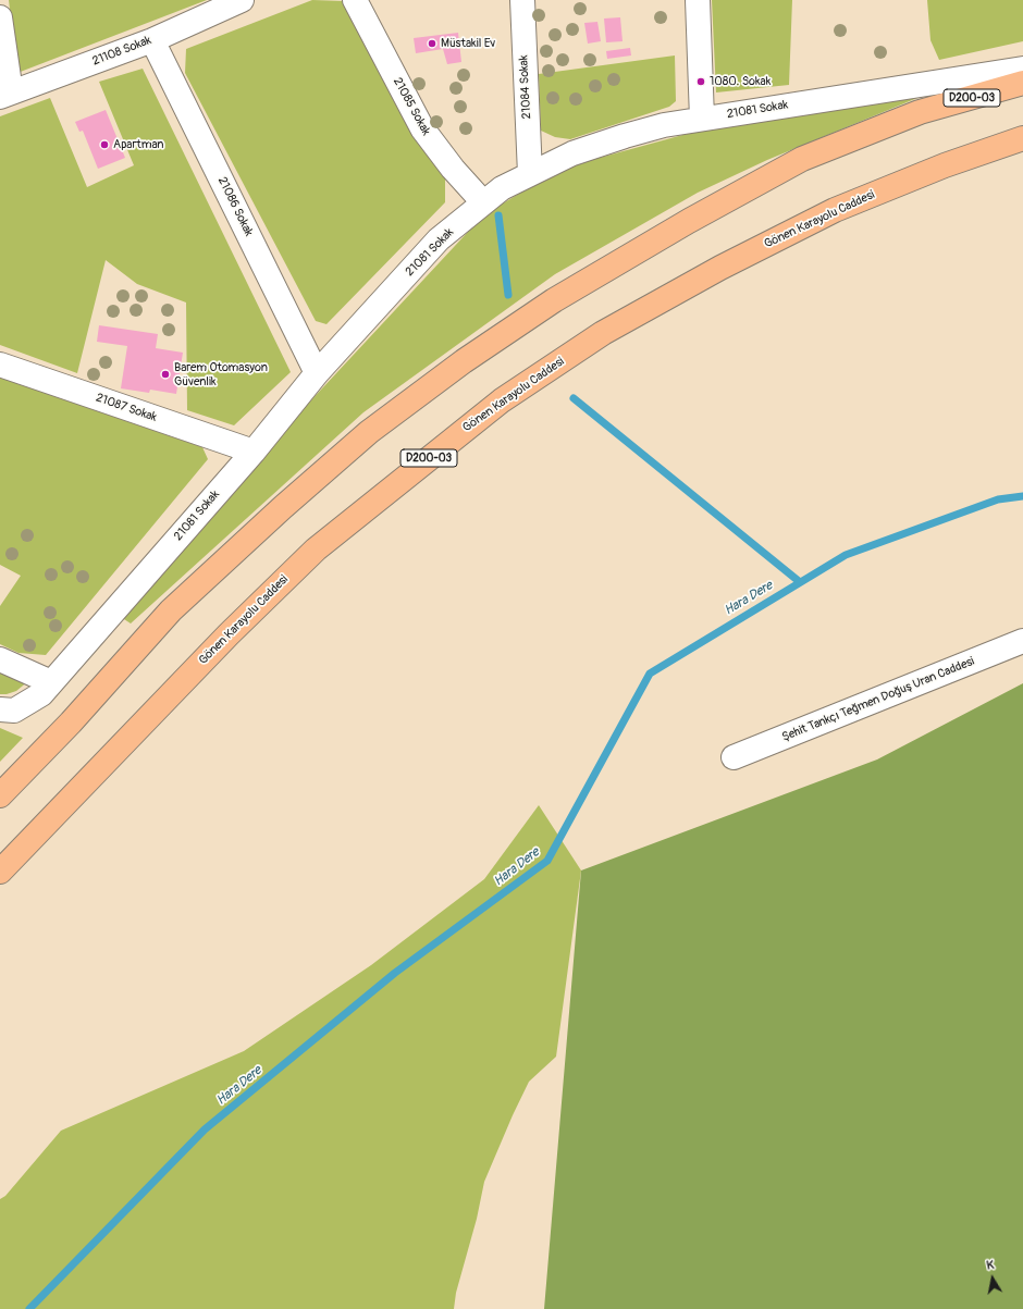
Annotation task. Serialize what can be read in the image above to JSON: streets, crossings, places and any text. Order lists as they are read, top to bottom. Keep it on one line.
{"streets":{"highway":["D200-03","Gönen Karayolu Caddesi"],"street":["21108 Sokak","21084 Sokak","21085 Sokak","21081 Sokak","21086 Sokak","21087 Sokak","Şehit Tankçı Teğmen Doğuş Uran Caddesi"]},"crossings":[["21108 Sokak","21086 Sokak"],["21084 Sokak","21081 Sokak"],["21085 Sokak","21081 Sokak"],["21081 Sokak","21086 Sokak"],["21081 Sokak","21087 Sokak"]],"water":["Hara Dere"],"places":["Müstakil Ev","1080. Sokak","Apartman","Barem Otomasyon Güvenlik"],"north":"top"}
